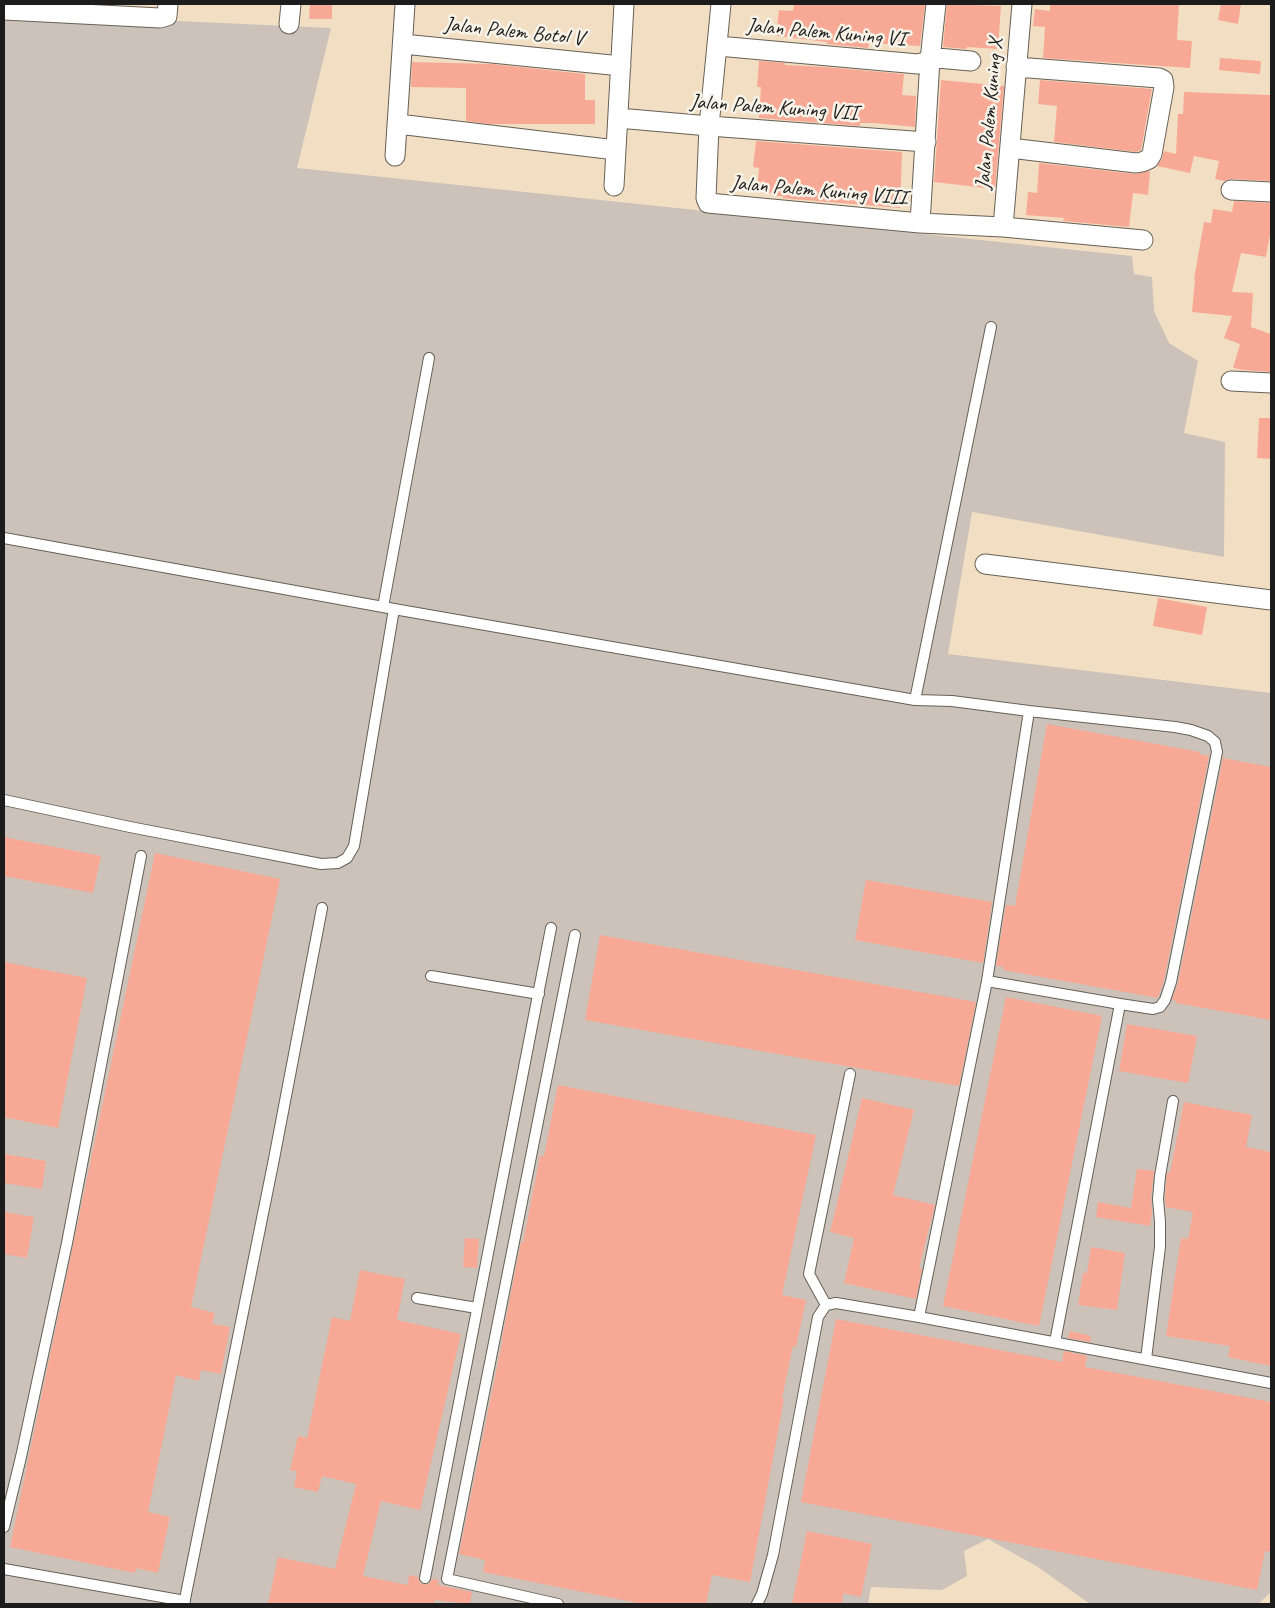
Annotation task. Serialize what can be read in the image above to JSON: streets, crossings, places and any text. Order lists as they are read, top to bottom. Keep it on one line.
{"streets":{"street":["Jalan Palem Botol V","Jalan Palem Kuning VI","Jalan Palem Kuning VII","Jalan Palem Kuning X","Jalan Palem Kuning VIII"]},"crossings":[["Jalan Palem Kuning VII","Jalan Palem Kuning VIII"],["Jalan Palem Kuning X","Jalan Palem Kuning VIII"]]}
